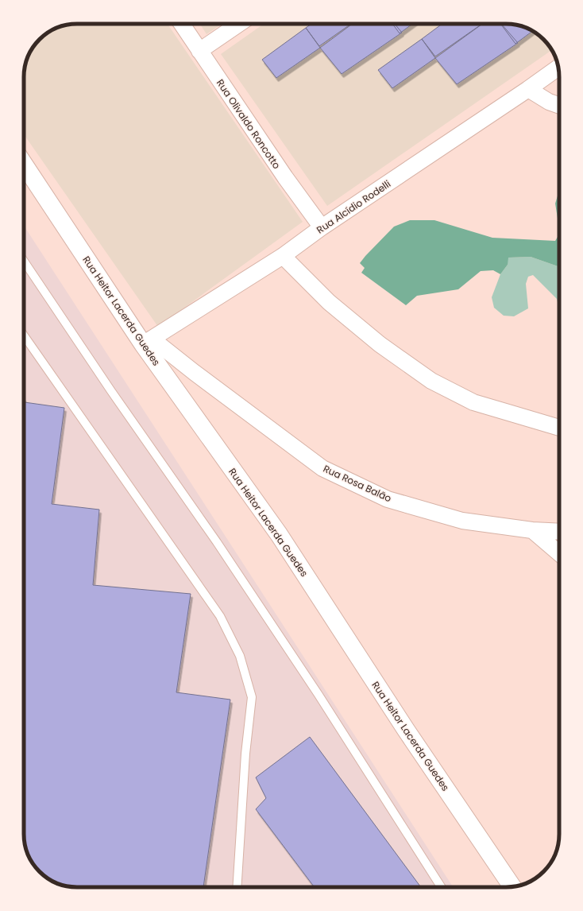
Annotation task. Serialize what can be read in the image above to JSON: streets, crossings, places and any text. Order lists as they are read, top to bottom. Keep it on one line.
{"streets":{"street":["Rua Olivaldo Roncotto","Rua Alcídio Rodelli","Rua Heitor Lacerda Guedes","Rua Rosa Balão"]},"crossings":[["Rua Olivaldo Roncotto","Rua Alcídio Rodelli"],["Rua Alcídio Rodelli","Rua Heitor Lacerda Guedes"],["Rua Alcídio Rodelli","Rua Rosa Balão"],["Rua Heitor Lacerda Guedes","Rua Rosa Balão"]]}
